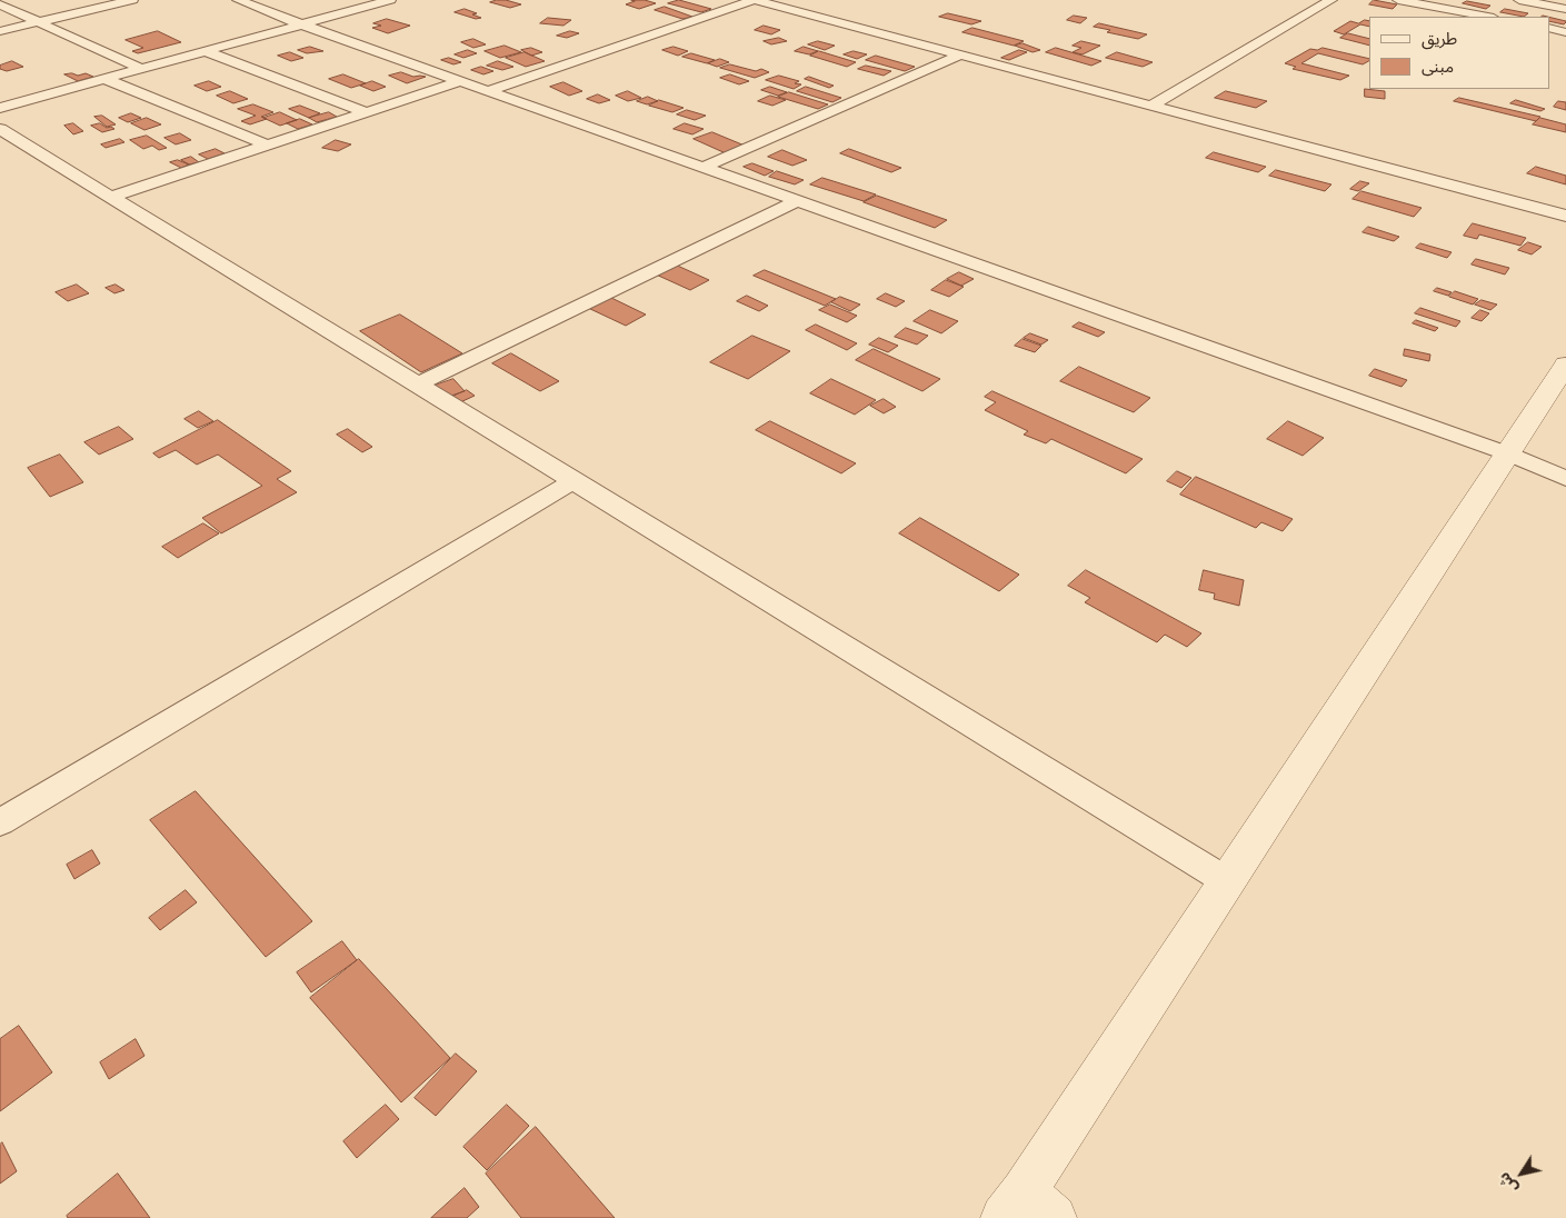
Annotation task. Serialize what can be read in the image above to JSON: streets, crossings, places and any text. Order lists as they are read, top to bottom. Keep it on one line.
{"legend":["طريق","مبنى"],"north":"bottom left"}
